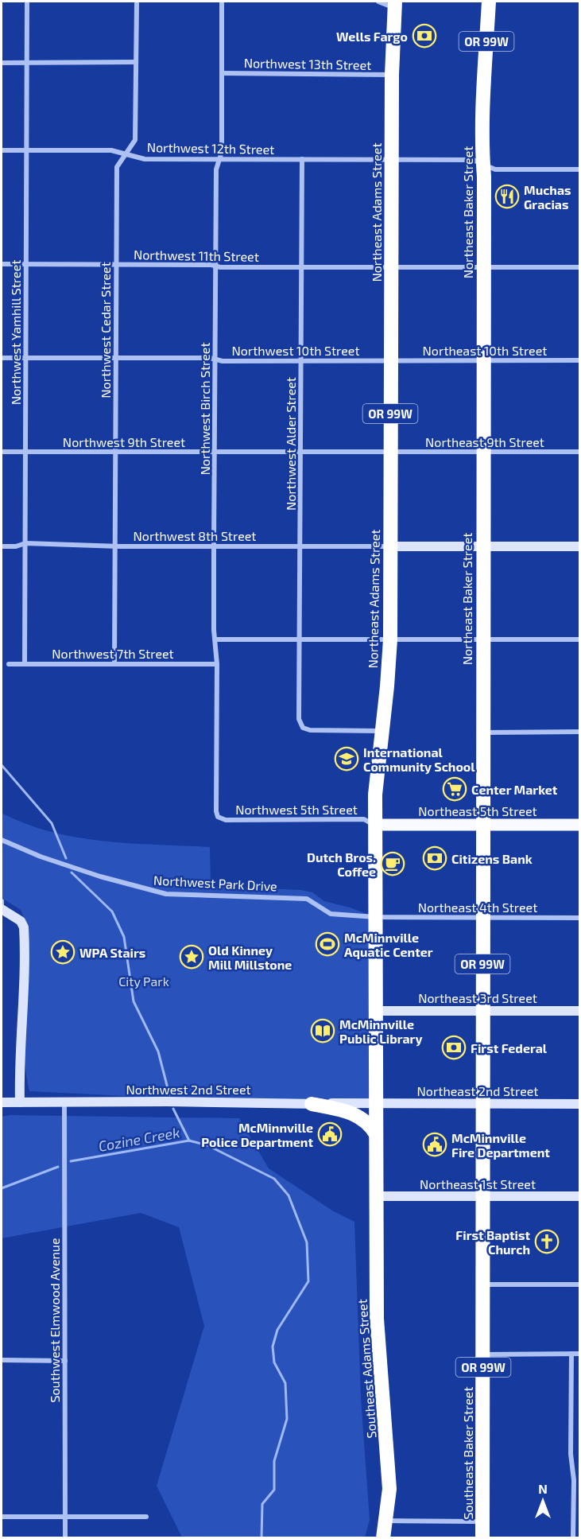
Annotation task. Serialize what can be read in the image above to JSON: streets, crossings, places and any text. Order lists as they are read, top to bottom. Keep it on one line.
{"streets":{"highway":["OR 99W","Northeast Adams Street","Northeast Baker Street","Southeast Adams Street","Southeast Baker Street"],"main road":["Northeast 5th Street"],"street":["Northwest 13th Street","Northwest 12th Street","Northwest 11th Street","Northwest Cedar Street","Northwest Yamhill Street","Northwest 10th Street","Northeast 10th Street","Northwest Birch Street","Northwest 9th Street","Northeast 9th Street","Northwest Alder Street","Northwest 8th Street","Northwest 7th Street","Northwest 5th Street","Northwest Park Drive","Northeast 4th Street","Northeast 3rd Street","Northwest 2nd Street","Northeast 2nd Street","Northeast 1st Street","Southwest Elmwood Avenue"]},"crossings":[["Northwest 13th Street","Northeast Adams Street"],["Northwest 13th Street","Northwest Birch Street"],["Northwest 12th Street","Northeast Adams Street"],["Northwest 12th Street","Northeast Baker Street"],["Northwest 12th Street","Northwest Cedar Street"],["Northwest 12th Street","Northwest Yamhill Street"],["Northwest 12th Street","Northwest Birch Street"],["Northwest 12th Street","Northwest Alder Street"],["Northeast Adams Street","Northwest 11th Street"],["Northeast Adams Street","Northwest 10th Street"],["Northeast Adams Street","Northeast 10th Street"],["Northeast Adams Street","Northwest 9th Street"],["Northeast Adams Street","Northeast 9th Street"],["Northeast Adams Street","Northwest Alder Street"],["Northeast Adams Street","Northwest 8th Street"],["Northeast Adams Street","Northwest 5th Street"],["Northeast Adams Street","Northeast 5th Street"],["Northeast Adams Street","Northwest Park Drive"],["Northeast Adams Street","Northeast 4th Street"],["Northeast Adams Street","Northeast 3rd Street"],["Northeast Adams Street","Northwest 2nd Street"],["Northeast Adams Street","Northeast 2nd Street"],["Northeast Adams Street","Northeast 1st Street"],["Northeast Adams Street","Southeast Adams Street"],["Northeast Baker Street","Northwest 11th Street"],["Northeast Baker Street","Northeast 10th Street"],["Northeast Baker Street","Northeast 9th Street"],["Northeast Baker Street","Northeast 5th Street"],["Northeast Baker Street","Northeast 4th Street"],["Northeast Baker Street","Northeast 3rd Street"],["Northeast Baker Street","Northeast 2nd Street"],["Northeast Baker Street","Northeast 1st Street"],["Northeast Baker Street","Southeast Baker Street"],["Northwest 11th Street","Northwest Cedar Street"],["Northwest 11th Street","Northwest Yamhill Street"],["Northwest 11th Street","Northwest Birch Street"],["Northwest 11th Street","Northwest Alder Street"],["Northwest Cedar Street","Northwest 10th Street"],["Northwest Cedar Street","Northwest 9th Street"],["Northwest Cedar Street","Northwest 8th Street"],["Northwest Cedar Street","Northwest 7th Street"],["Northwest Yamhill Street","Northwest 10th Street"],["Northwest Yamhill Street","Northwest 9th Street"],["Northwest Yamhill Street","Northwest 8th Street"],["Northwest Yamhill Street","Northwest 7th Street"],["Northwest 10th Street","Northeast 10th Street"],["Northwest 10th Street","Northwest Birch Street"],["Northwest 10th Street","Northwest Alder Street"],["Northwest Birch Street","Northwest 9th Street"],["Northwest Birch Street","Northwest 8th Street"],["Northwest Birch Street","Northwest 7th Street"],["Northwest Birch Street","Northwest 5th Street"],["Northwest 9th Street","Northeast 9th Street"],["Northwest 9th Street","Northwest Alder Street"],["Northwest Alder Street","Northwest 8th Street"],["Northwest 5th Street","Northeast 5th Street"],["Northwest Park Drive","Northeast 4th Street"],["Northwest 2nd Street","Northeast 2nd Street"],["Northwest 2nd Street","Southwest Elmwood Avenue"],["Northeast 1st Street","Southeast Adams Street"],["Northeast 1st Street","Southeast Baker Street"]],"water":["Cozine Creek"],"parks":["City Park"],"places":{"bank":["Wells Fargo","Citizens Bank","First Federal"],"restaurant":["Muchas Gracias"],"school or university":["International Community School"],"supermarket":["Center Market"],"cafe":["Dutch Bros. Coffee"],"sports":["McMinnville Aquatic Center"],"place":["WPA Stairs","Old Kinney Mill Millstone"],"library":["McMinnville Public Library"],"public building":["McMinnville Police Department","McMinnville Fire Department"],"church":["First Baptist Church"]},"north":"top"}
